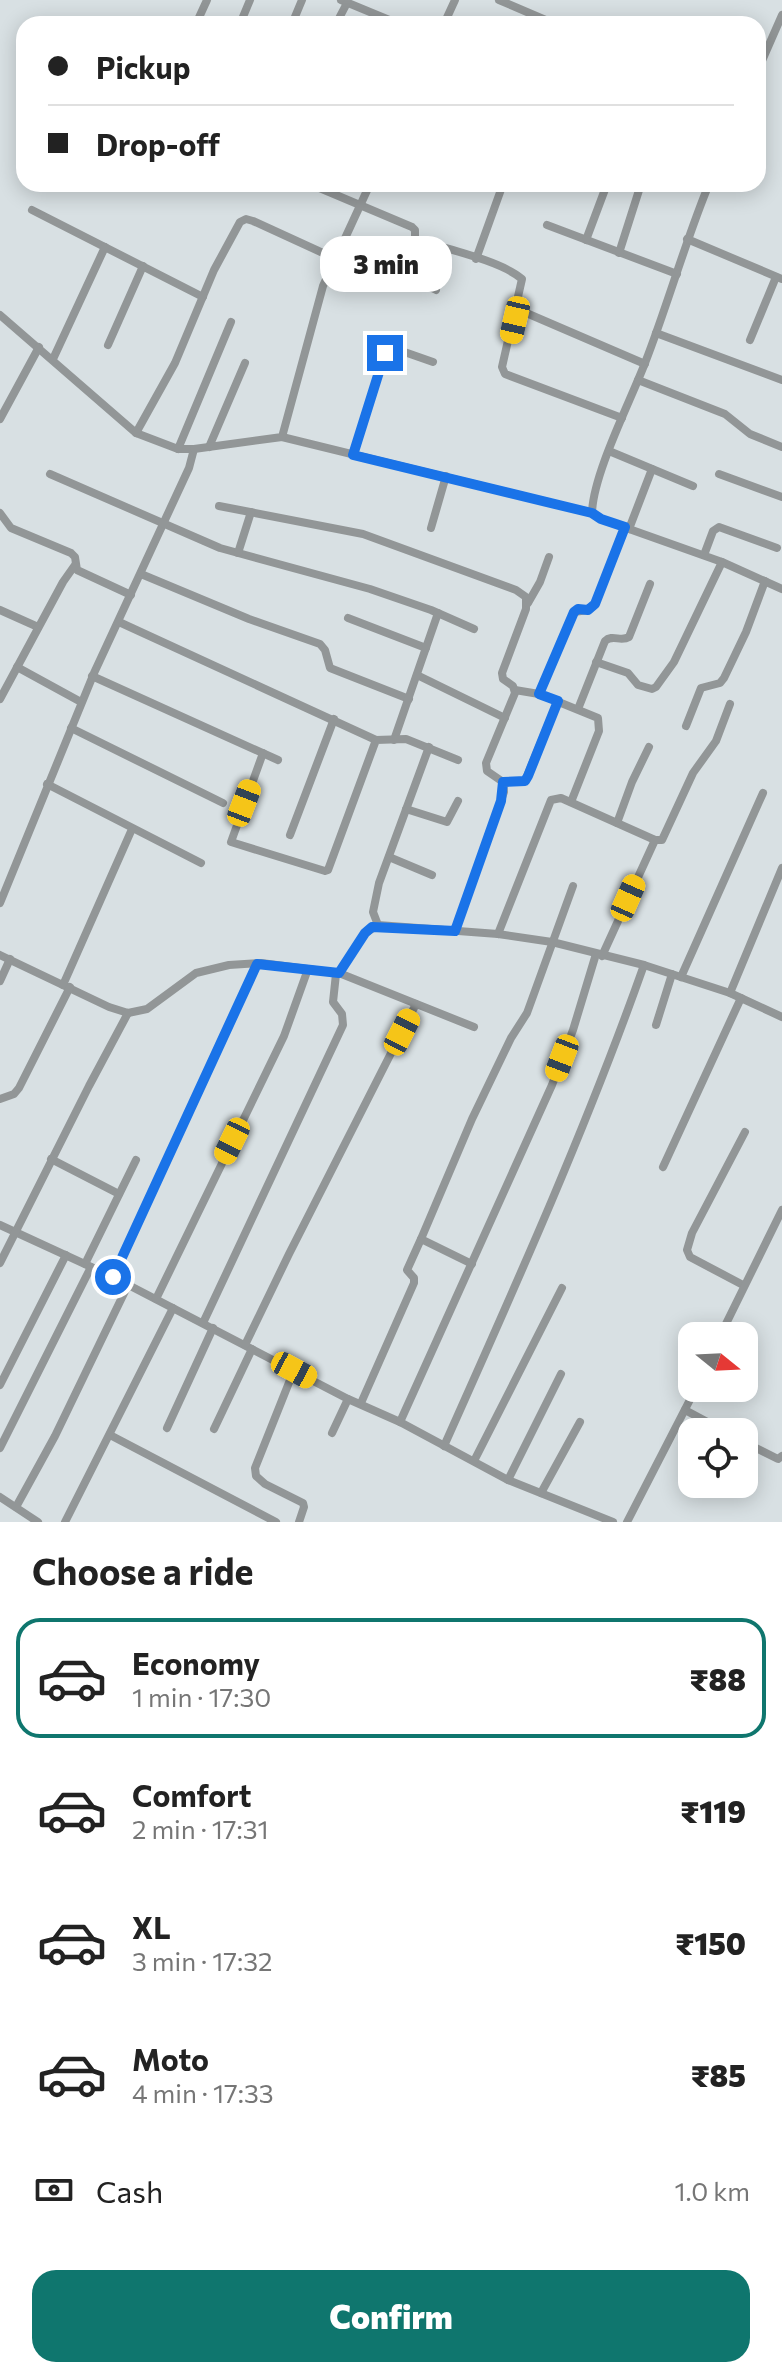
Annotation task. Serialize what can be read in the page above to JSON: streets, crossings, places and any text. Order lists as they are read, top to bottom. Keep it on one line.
{"north":"right","page":{"banner":["Pickup","Drop-off"],"bubble":"3 min","heading":"Choose a ride","list":[{"name":"Economy","note":"1 min · 17:30","value":"₹88"},{"name":"Comfort","note":"2 min · 17:31","value":"₹119"},{"name":"XL","note":"3 min · 17:32","value":"₹150"},{"name":"Moto","note":"4 min · 17:33","value":"₹85"}],"pay":["Cash","1.0 km"],"buttons":"Confirm"}}
